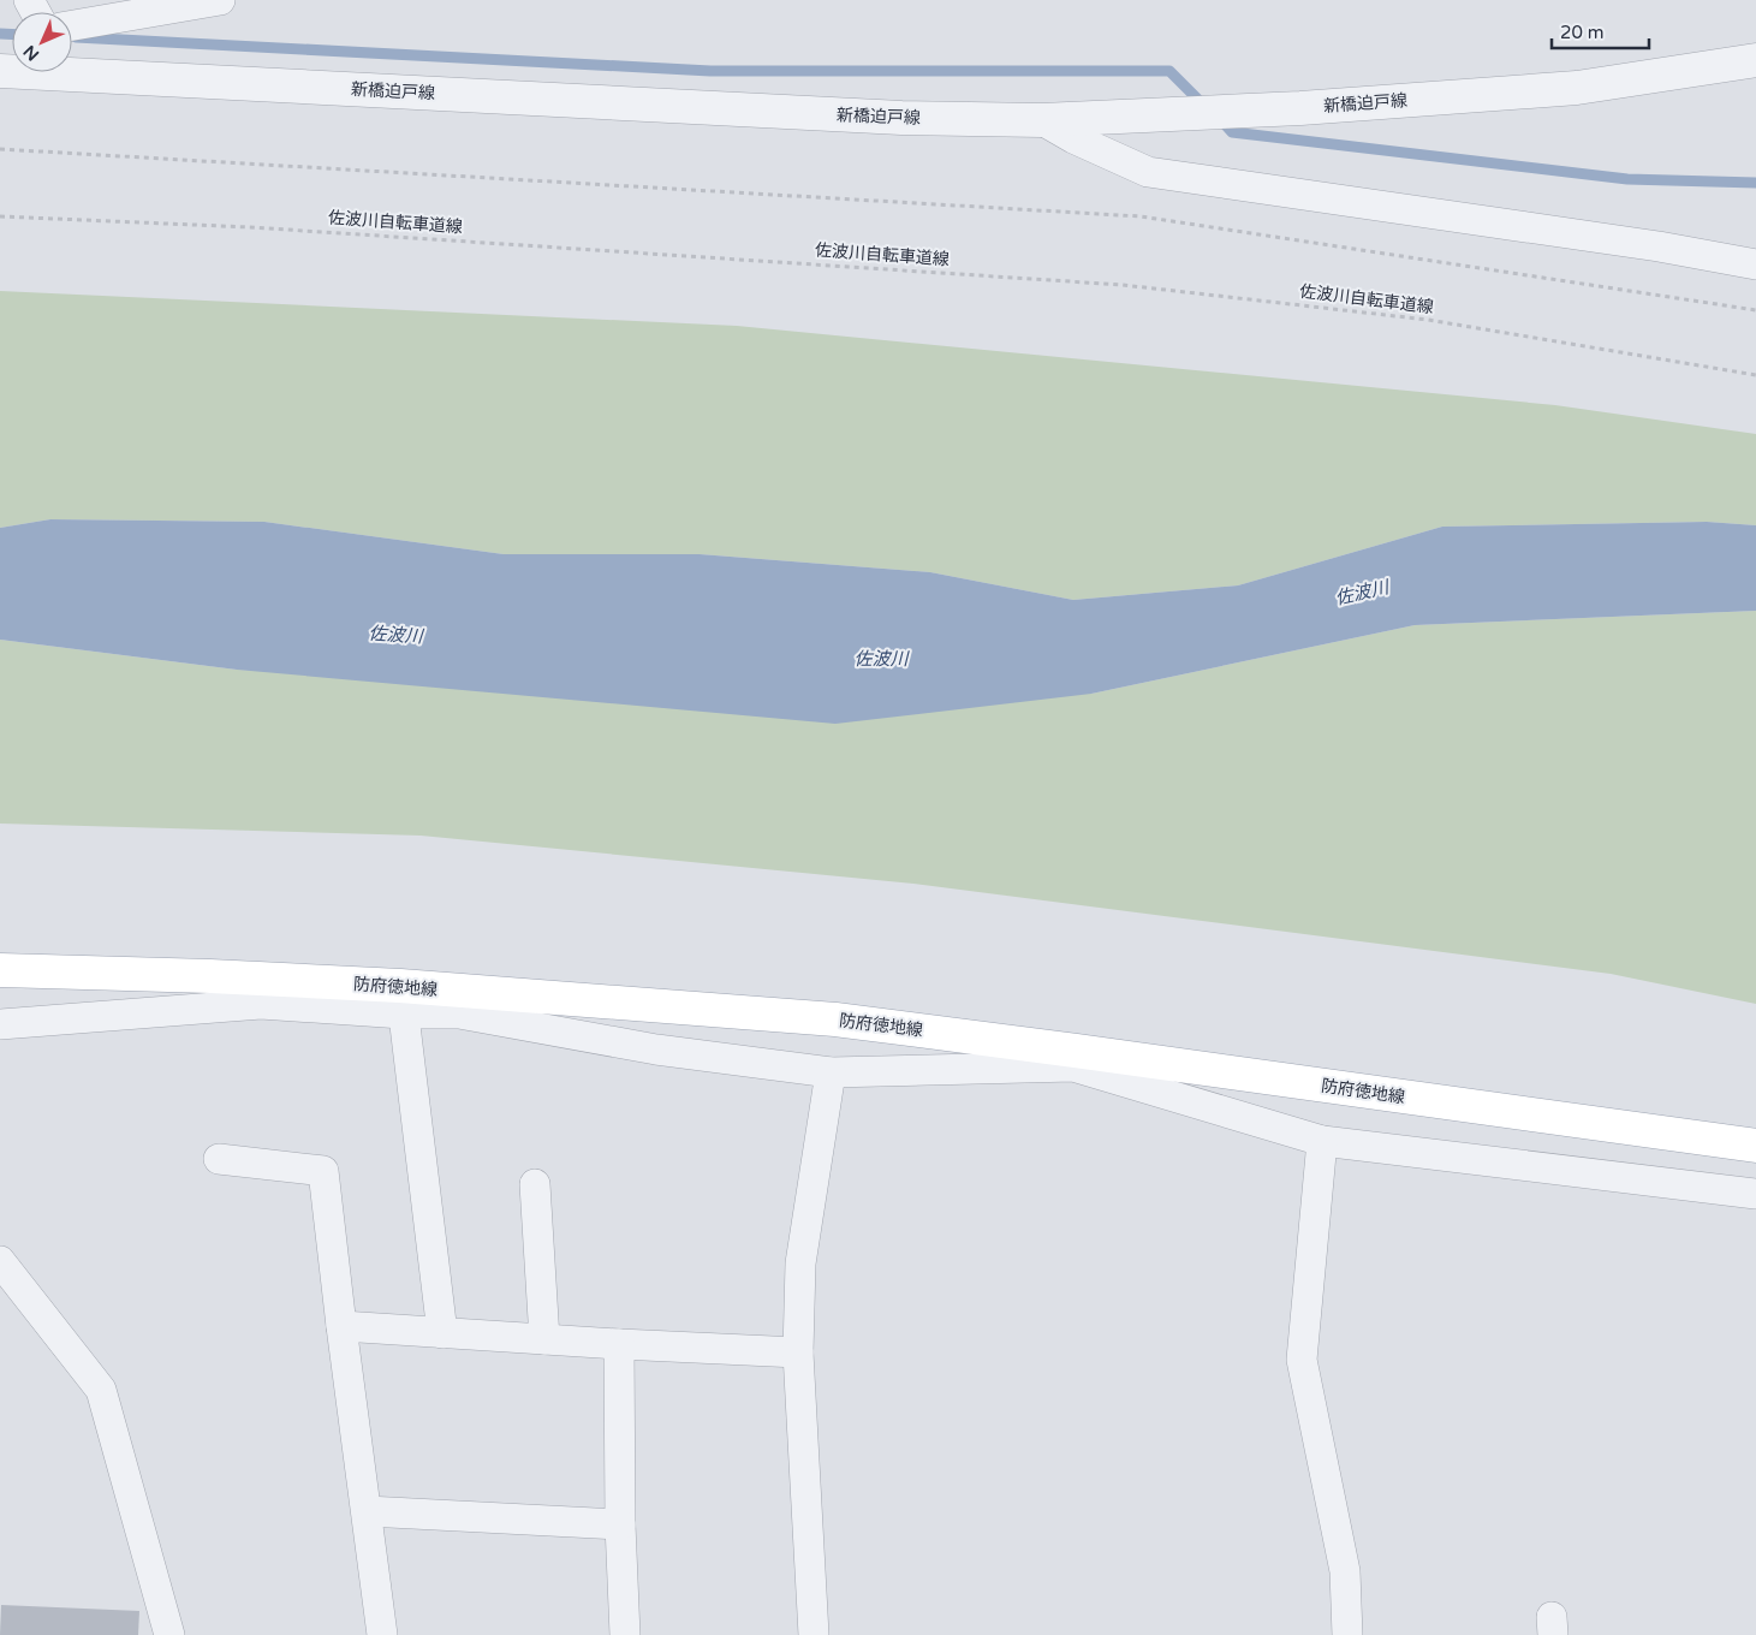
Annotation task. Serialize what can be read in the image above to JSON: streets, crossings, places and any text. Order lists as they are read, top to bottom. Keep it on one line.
{"streets":{"main road":["防府徳地線"],"street":["新橋迫戸線"],"path":["佐波川自転車道線"]},"water":["佐波川"],"scale_bar":"20 m","north":"bottom left"}
